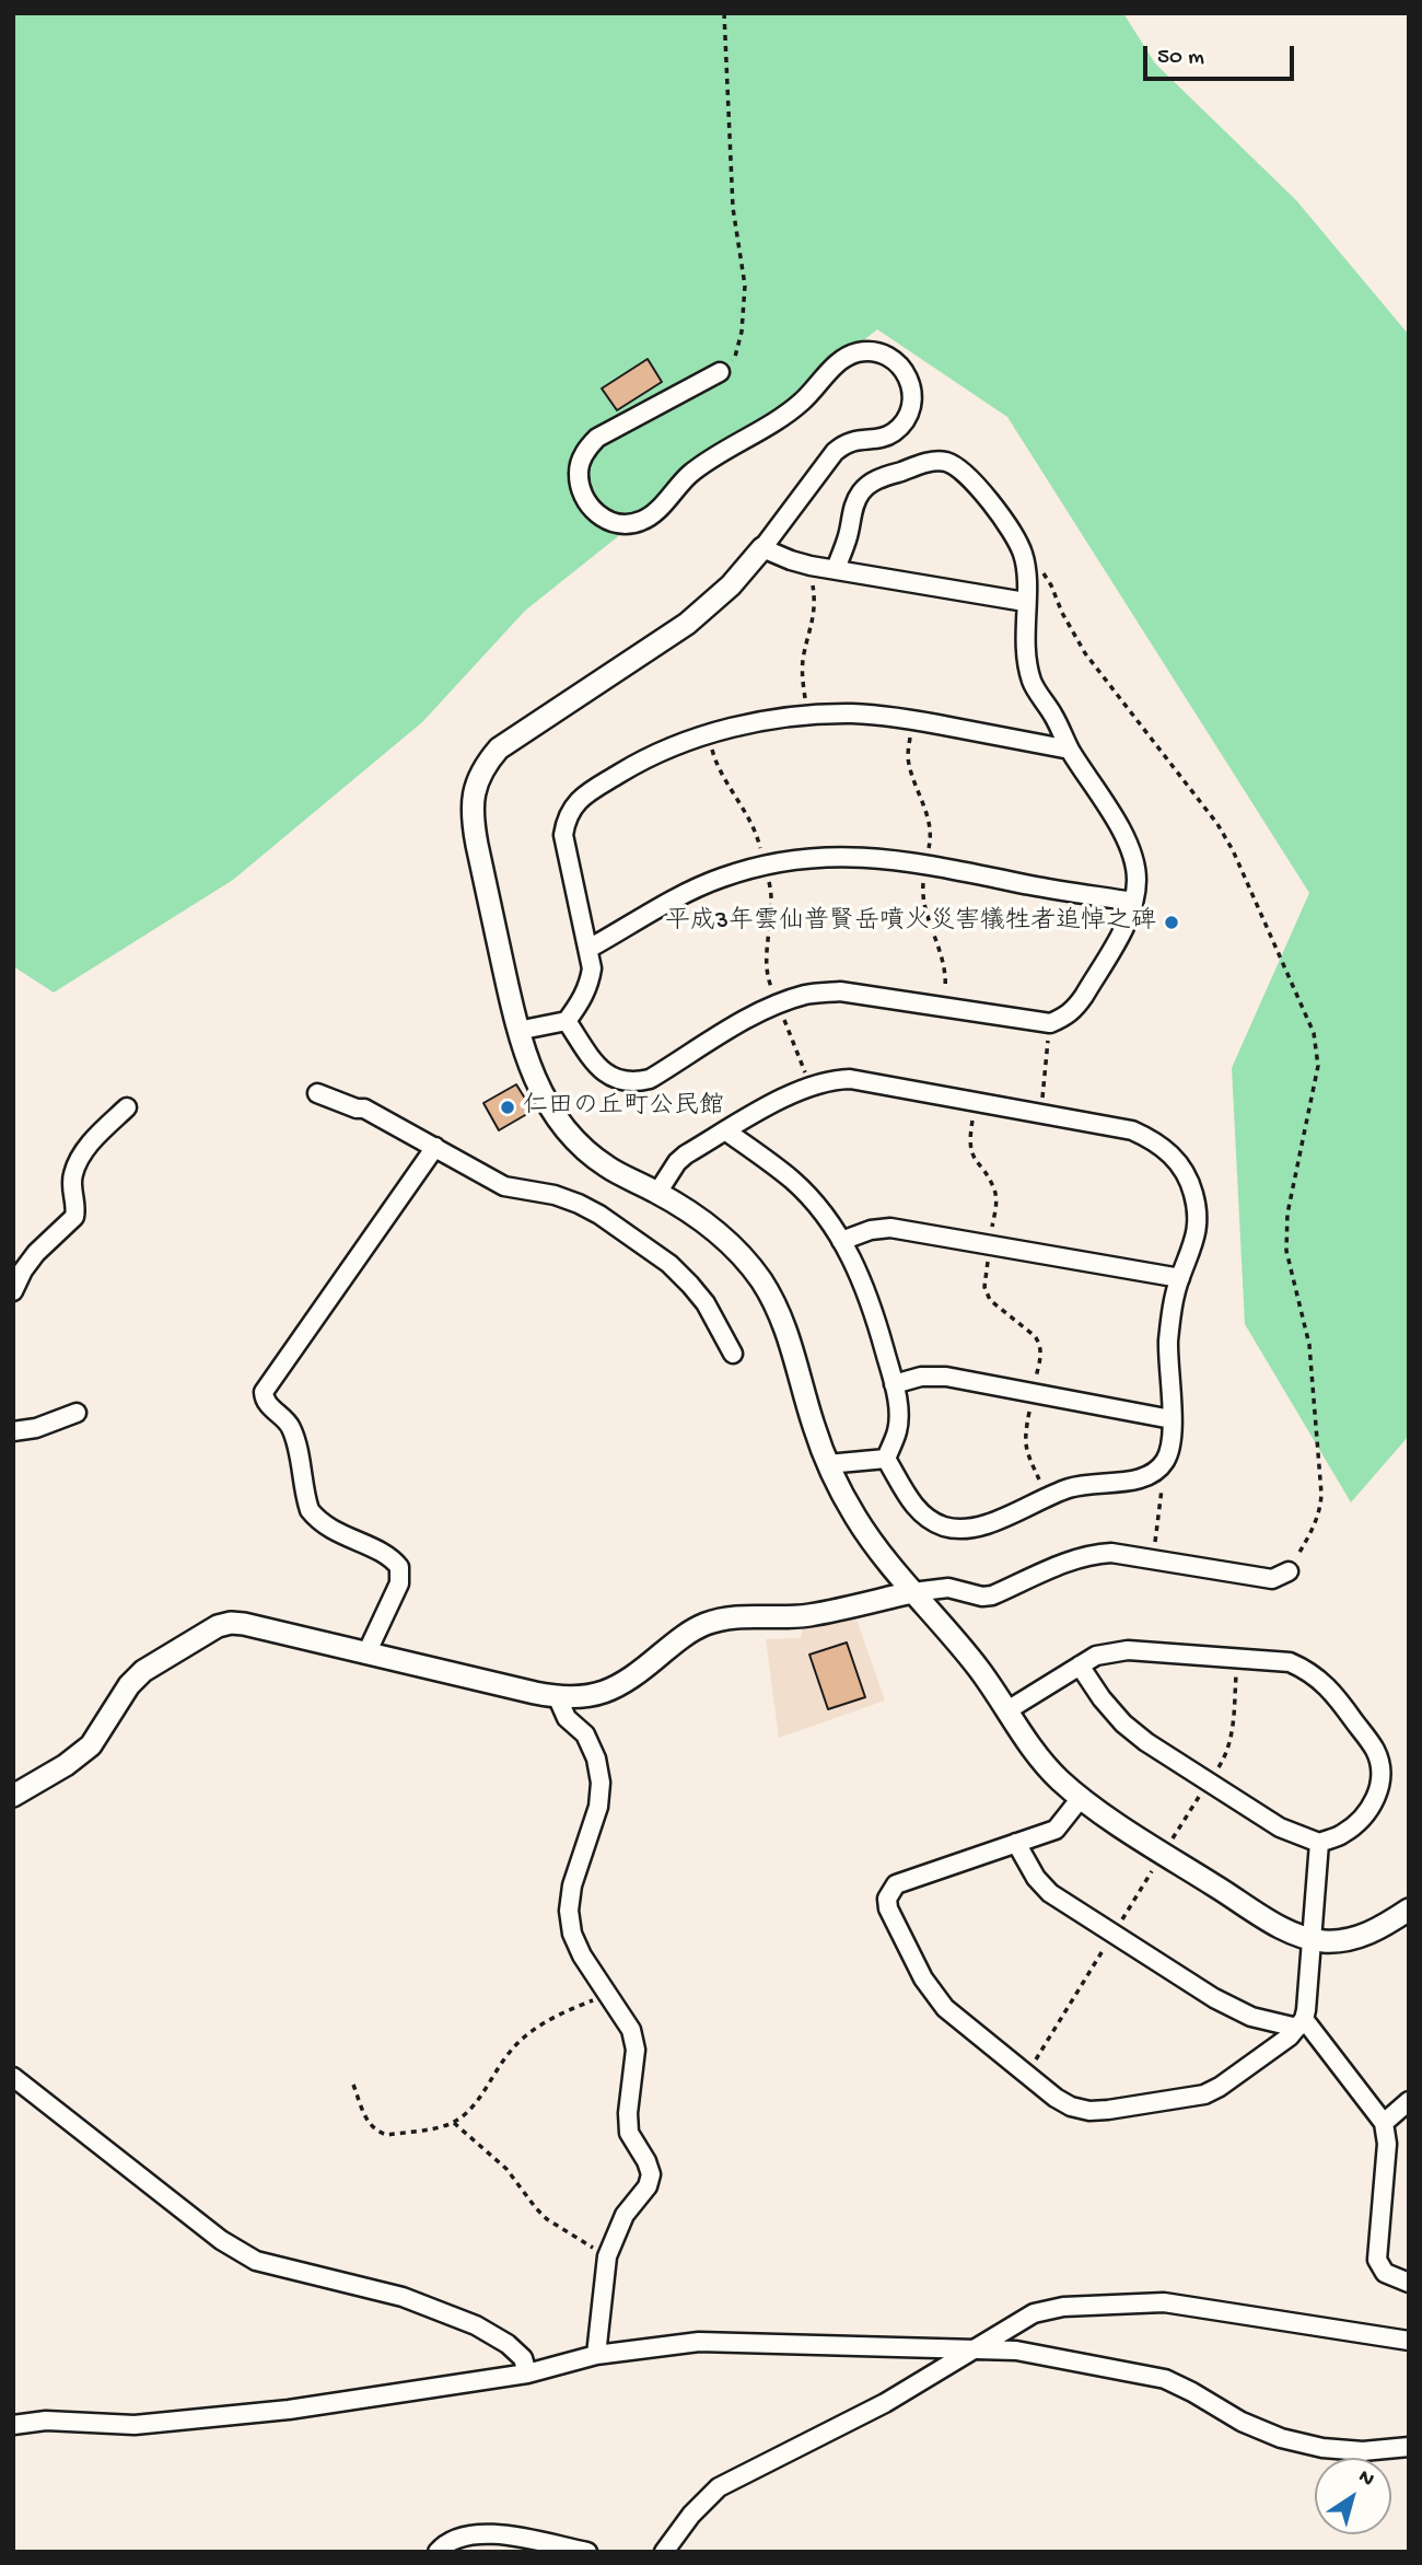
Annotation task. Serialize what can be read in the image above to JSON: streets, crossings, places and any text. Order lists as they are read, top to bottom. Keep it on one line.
{"places":["平成3年雲仙普賢岳噴火災害犠牲者追悼之碑","仁田の丘町公民館"],"scale_bar":"50 m","north":"top right"}
